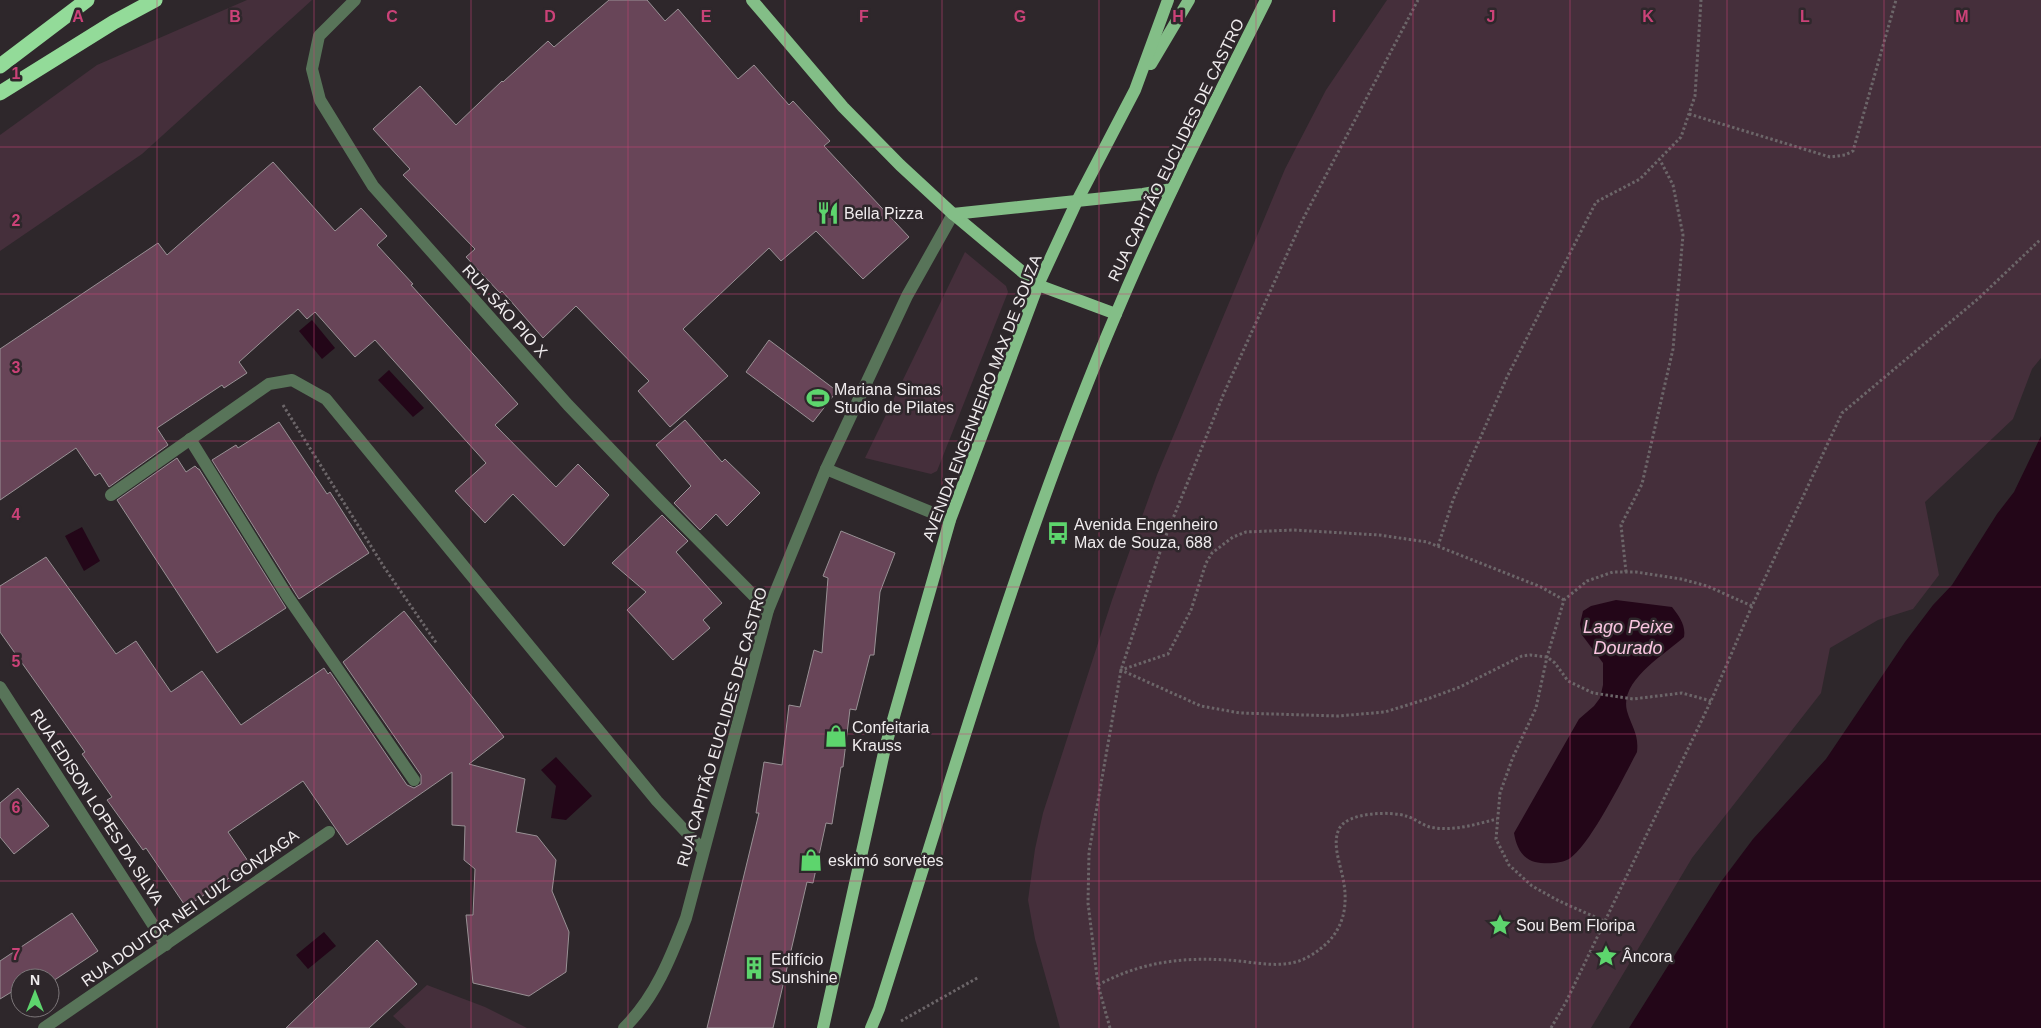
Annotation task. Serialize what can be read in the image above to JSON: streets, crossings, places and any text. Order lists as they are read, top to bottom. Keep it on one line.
{"streets":{"main road":["RUA CAPITÃO EUCLIDES DE CASTRO","AVENIDA ENGENHEIRO MAX DE SOUZA"],"street":["RUA SÃO PIO X","RUA EDISON LOPES DA SILVA","RUA DOUTOR NEI LUIZ GONZAGA"]},"crossings":[["RUA CAPITÃO EUCLIDES DE CASTRO","RUA SÃO PIO X"],["RUA EDISON LOPES DA SILVA","RUA DOUTOR NEI LUIZ GONZAGA"]],"water":["Lago Peixe Dourado"],"places":{"restaurant":["Bella Pizza"],"sports":["Mariana Simas Studio de Pilates"],"bus stop":["Avenida Engenheiro Max de Souza, 688"],"shop":["Confeitaria Krauss","eskimó sorvetes"],"place":["Sou Bem Floripa","Âncora"],"building":["Edifício Sunshine"]},"north":"top","grid":{"columns":["A","B","C","D","E","F","G","H","I","J","K","L","M"],"rows":["1","2","3","4","5","6","7"]}}
